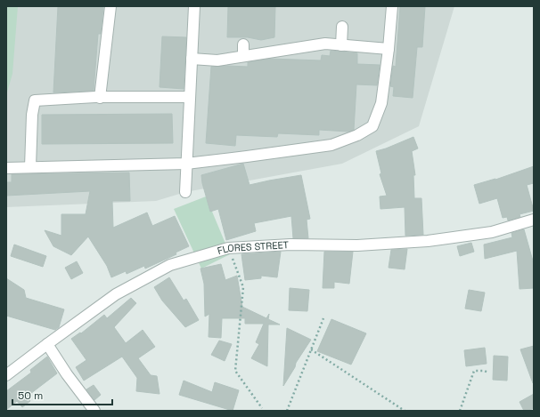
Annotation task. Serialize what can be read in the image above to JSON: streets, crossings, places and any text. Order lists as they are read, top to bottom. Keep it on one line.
{"streets":{"street":["FLORES STREET"]},"scale_bar":"50 m"}
